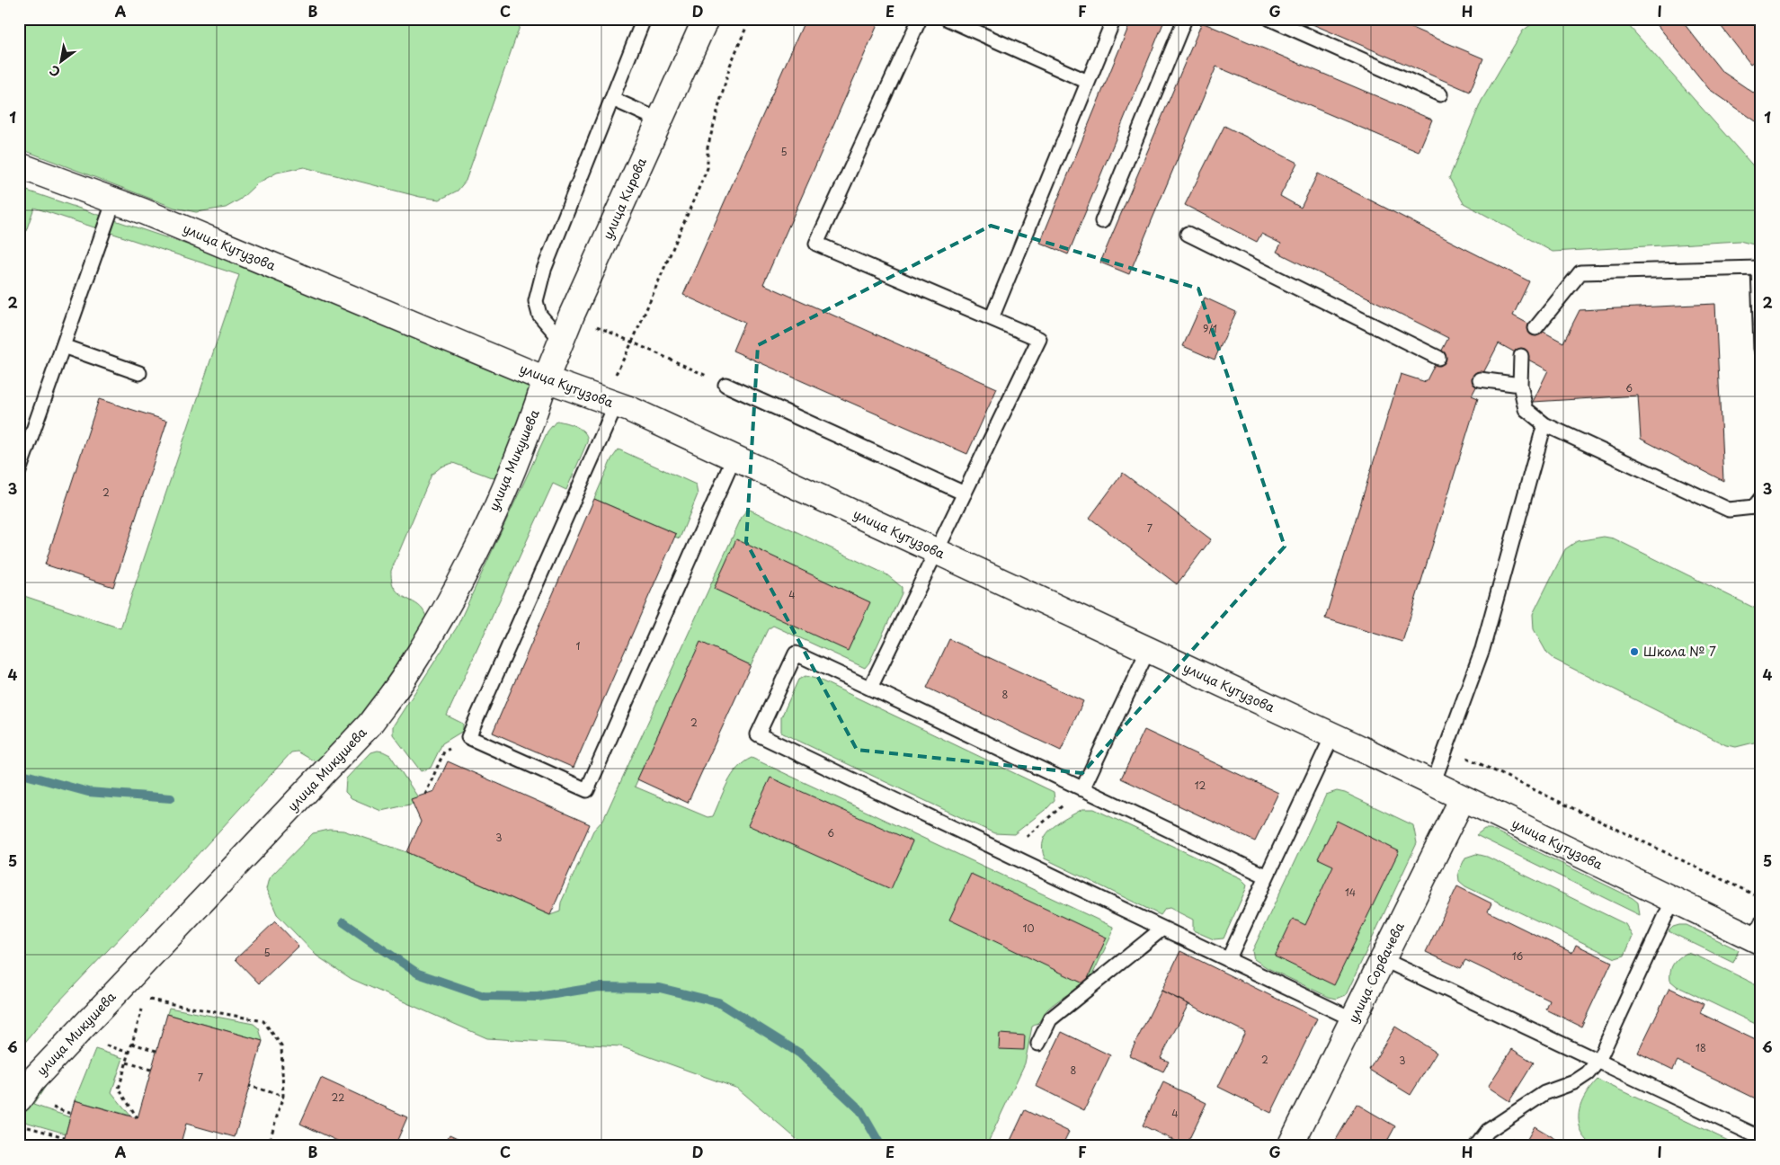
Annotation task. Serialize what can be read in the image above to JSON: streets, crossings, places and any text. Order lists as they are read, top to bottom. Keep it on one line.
{"streets":{"street":["улица Кирова","улица Кутузова","улица Микушева","улица Сорвачева"]},"crossings":[["улица Кирова","улица Кутузова"],["улица Кирова","улица Микушева"],["улица Кутузова","улица Микушева"],["улица Кутузова","улица Сорвачева"]],"places":["Школа № 7"],"house_numbers":["5","9/1","6","2","7","4","1","8","2","12","6","3","14","10","5","16","18","2","3","8","7","22","4"],"north":"bottom left","grid":{"columns":["A","B","C","D","E","F","G","H","I"],"rows":["1","2","3","4","5","6"]}}
